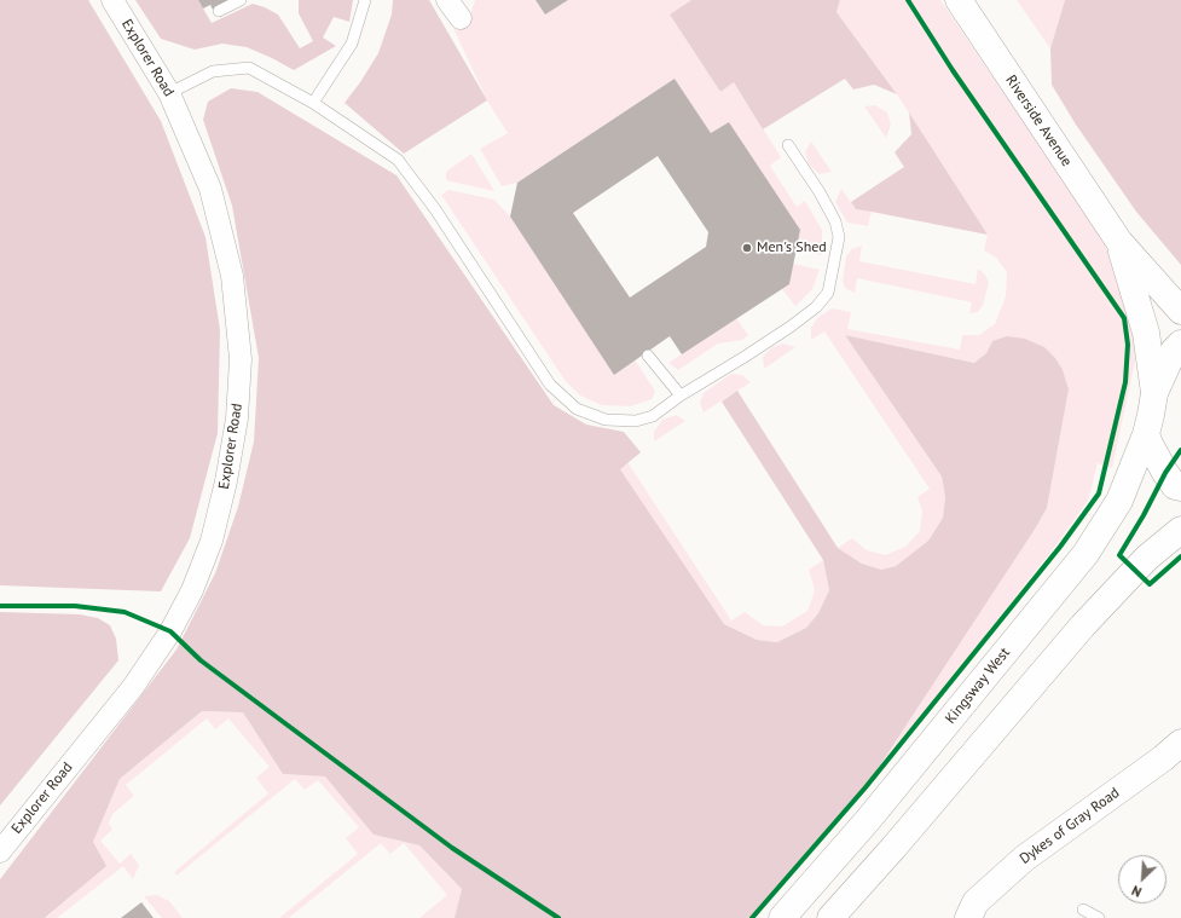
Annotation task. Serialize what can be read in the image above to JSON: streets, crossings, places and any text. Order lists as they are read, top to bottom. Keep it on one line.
{"streets":{"main road":["Riverside Avenue","Kingsway West","Dykes of Gray Road"],"street":["Explorer Road"]},"crossings":[["Riverside Avenue","Kingsway West"]],"places":["Men's Shed"],"north":"bottom left"}
